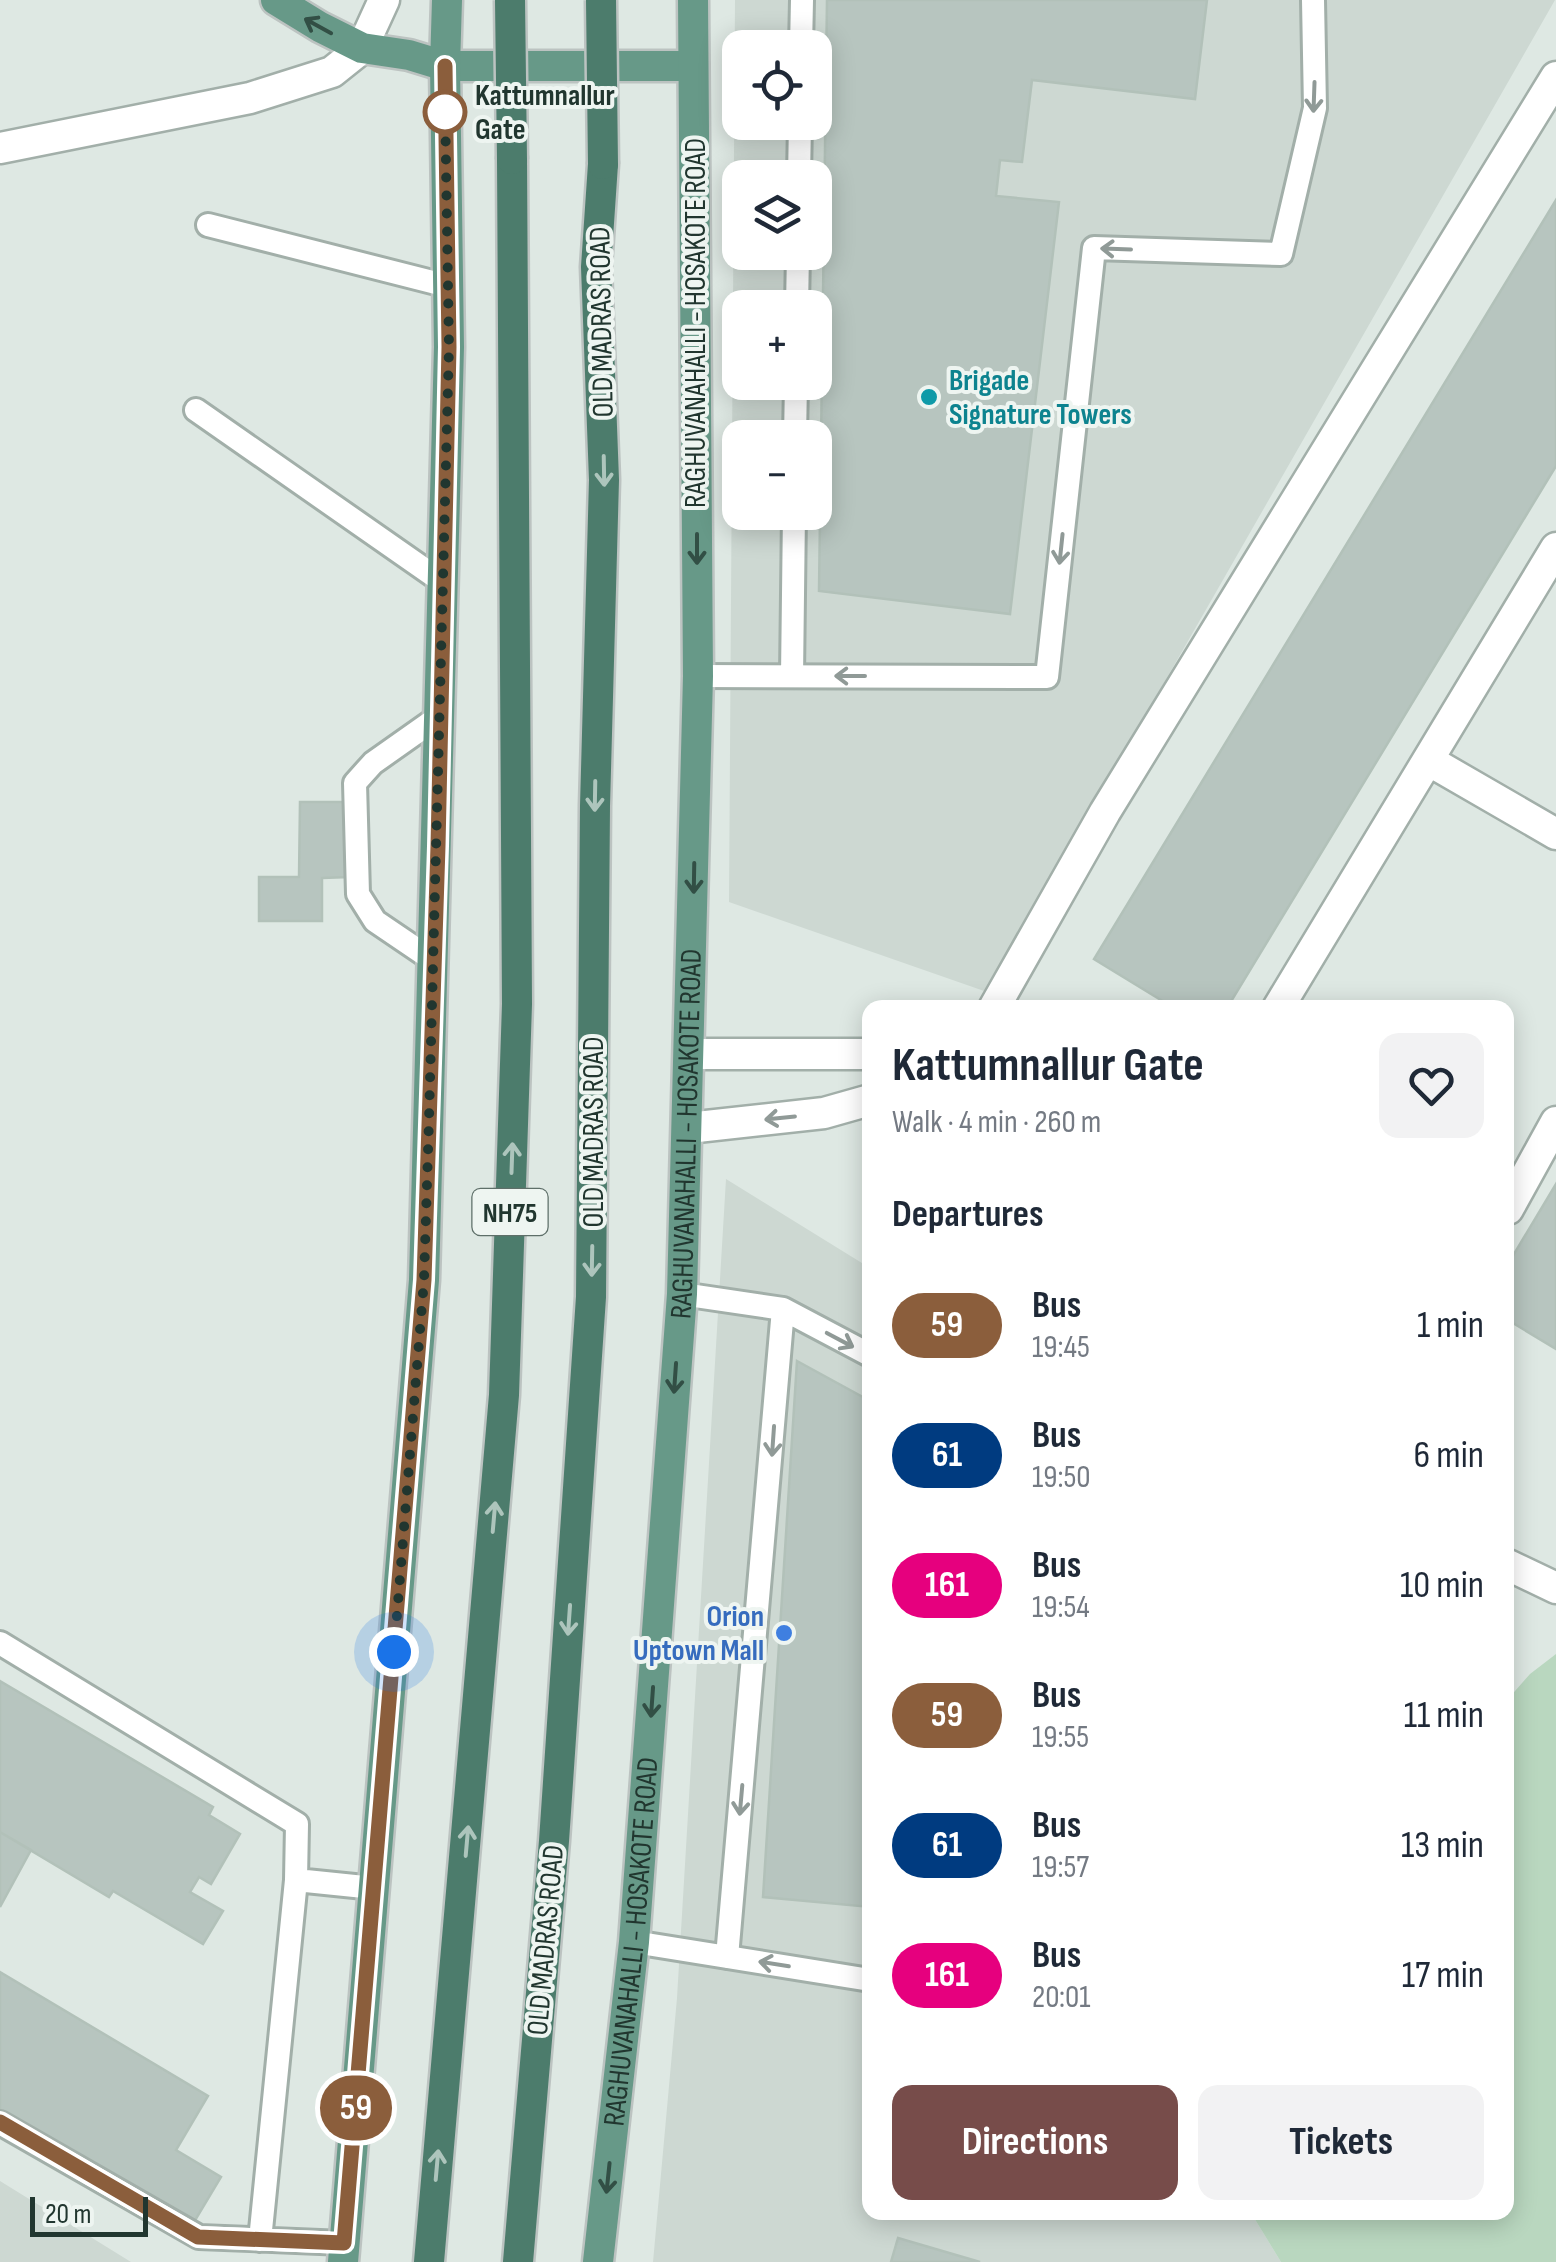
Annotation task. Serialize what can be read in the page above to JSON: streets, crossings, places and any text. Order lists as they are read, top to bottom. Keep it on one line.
{"streets":{"highway":["OLD MADRAS ROAD","NH75"],"main road":["RAGHUVANAHALLI - HOSAKOTE ROAD"]},"places":["Kattumnallur Gate","Brigade Signature Towers","Orion Uptown Mall"],"lines":["bus line 59"],"scale_bar":"20 m","page":{"on_map":"59","map_buttons":["+","−"],"heading":[["Kattumnallur Gate","Walk · 4 min · 260 m"],"Departures"],"list":[{"mark":"59","name":"Bus","note":"19:45","value":"1 min"},{"mark":"61","name":"Bus","note":"19:50","value":"6 min"},{"mark":"161","name":"Bus","note":"19:54","value":"10 min"},{"mark":"59","name":"Bus","note":"19:55","value":"11 min"},{"mark":"61","name":"Bus","note":"19:57","value":"13 min"},{"mark":"161","name":"Bus","note":"20:01","value":"17 min"}],"buttons":["Directions","Tickets"],"scale":"20 m"}}
